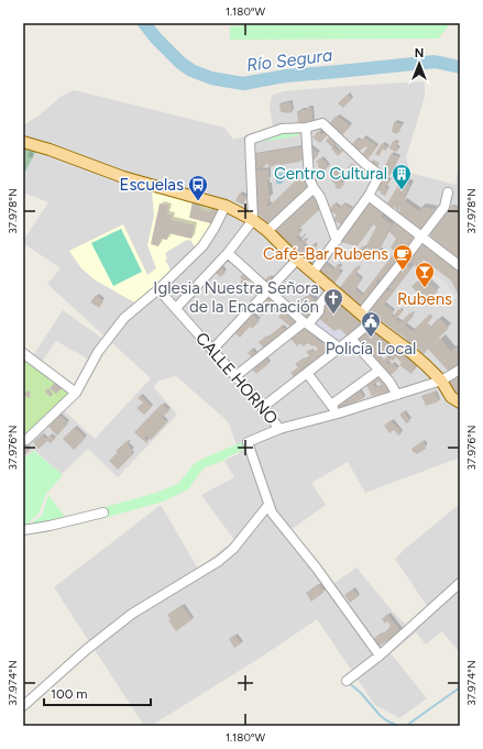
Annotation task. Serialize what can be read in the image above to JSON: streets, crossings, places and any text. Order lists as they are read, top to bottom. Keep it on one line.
{"streets":{"street":["CALLE HORNO"]},"water":["Río Segura"],"places":{"building":["Centro Cultural"],"bus stop":["Escuelas"],"cafe":["Café-Bar Rubens"],"bar":["Rubens"],"church":["Iglesia Nuestra Señora de la Encarnación"],"public building":["Policía Local"]},"scale_bar":"100 m","north":"top","coordinates":["1.180°W","37.978°N","37.976°N","37.974°N"]}
